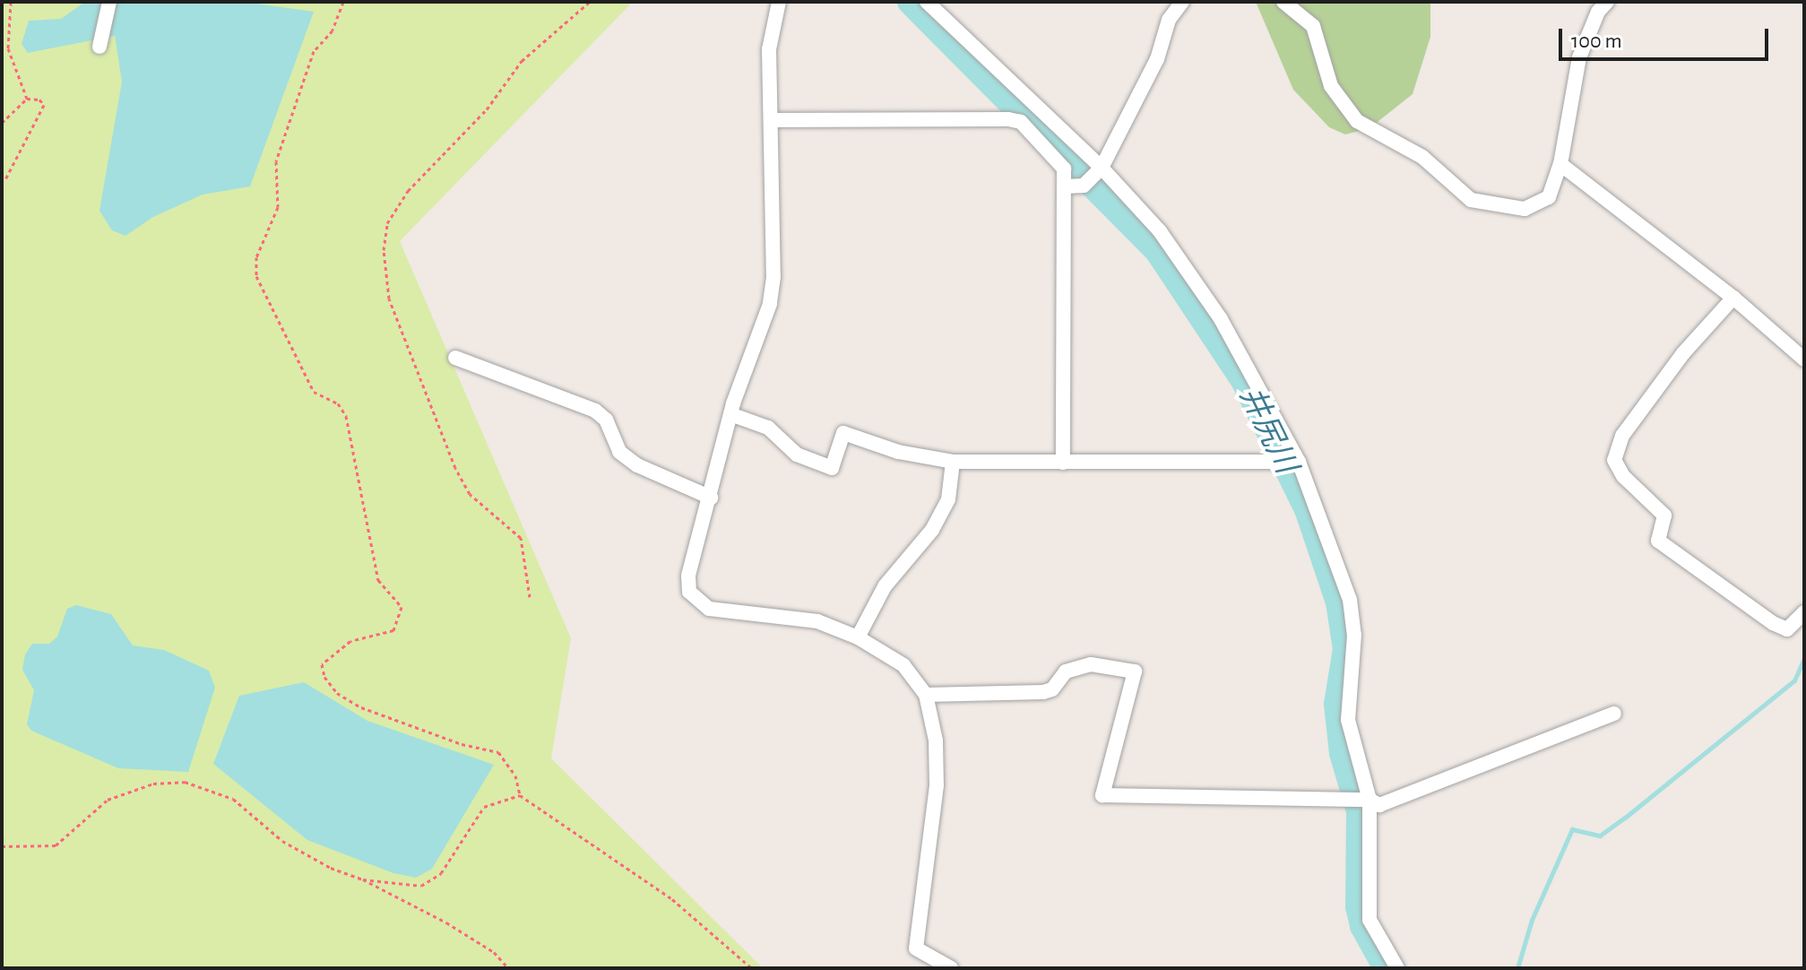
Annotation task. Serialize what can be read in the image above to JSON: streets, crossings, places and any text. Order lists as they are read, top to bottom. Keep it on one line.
{"water":["井尻川"],"scale_bar":"100 m"}
